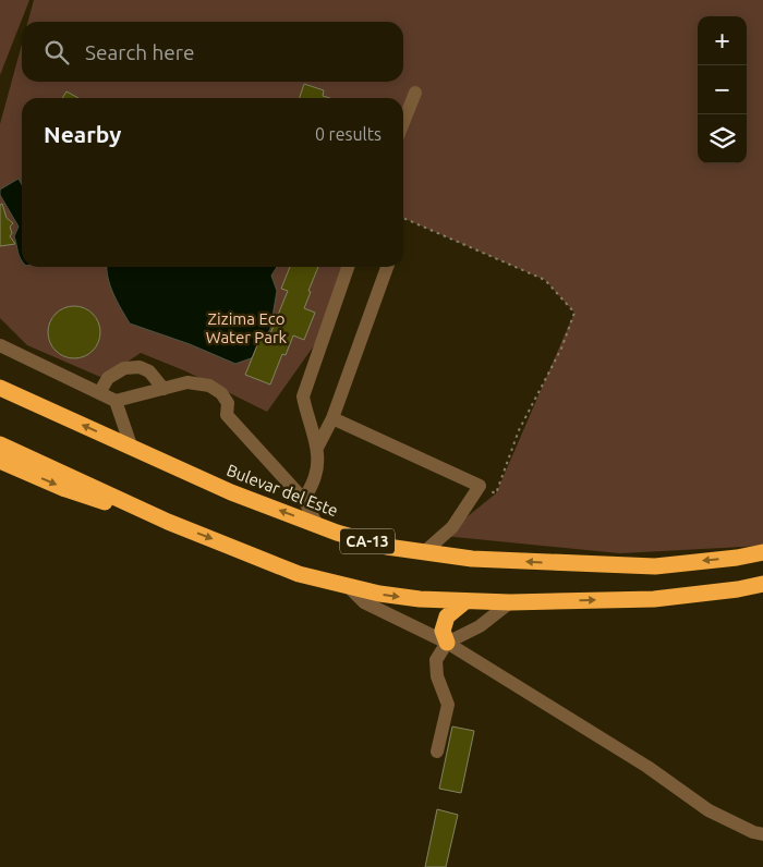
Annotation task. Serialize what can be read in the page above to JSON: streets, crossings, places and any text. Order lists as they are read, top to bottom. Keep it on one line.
{"streets":{"highway":["Bulevar del Este","CA-13"]},"parks":["Zizima Eco Water Park"],"page":{"map_buttons":["+","−"],"search":"Search here","heading":["Nearby","0 results"]}}
